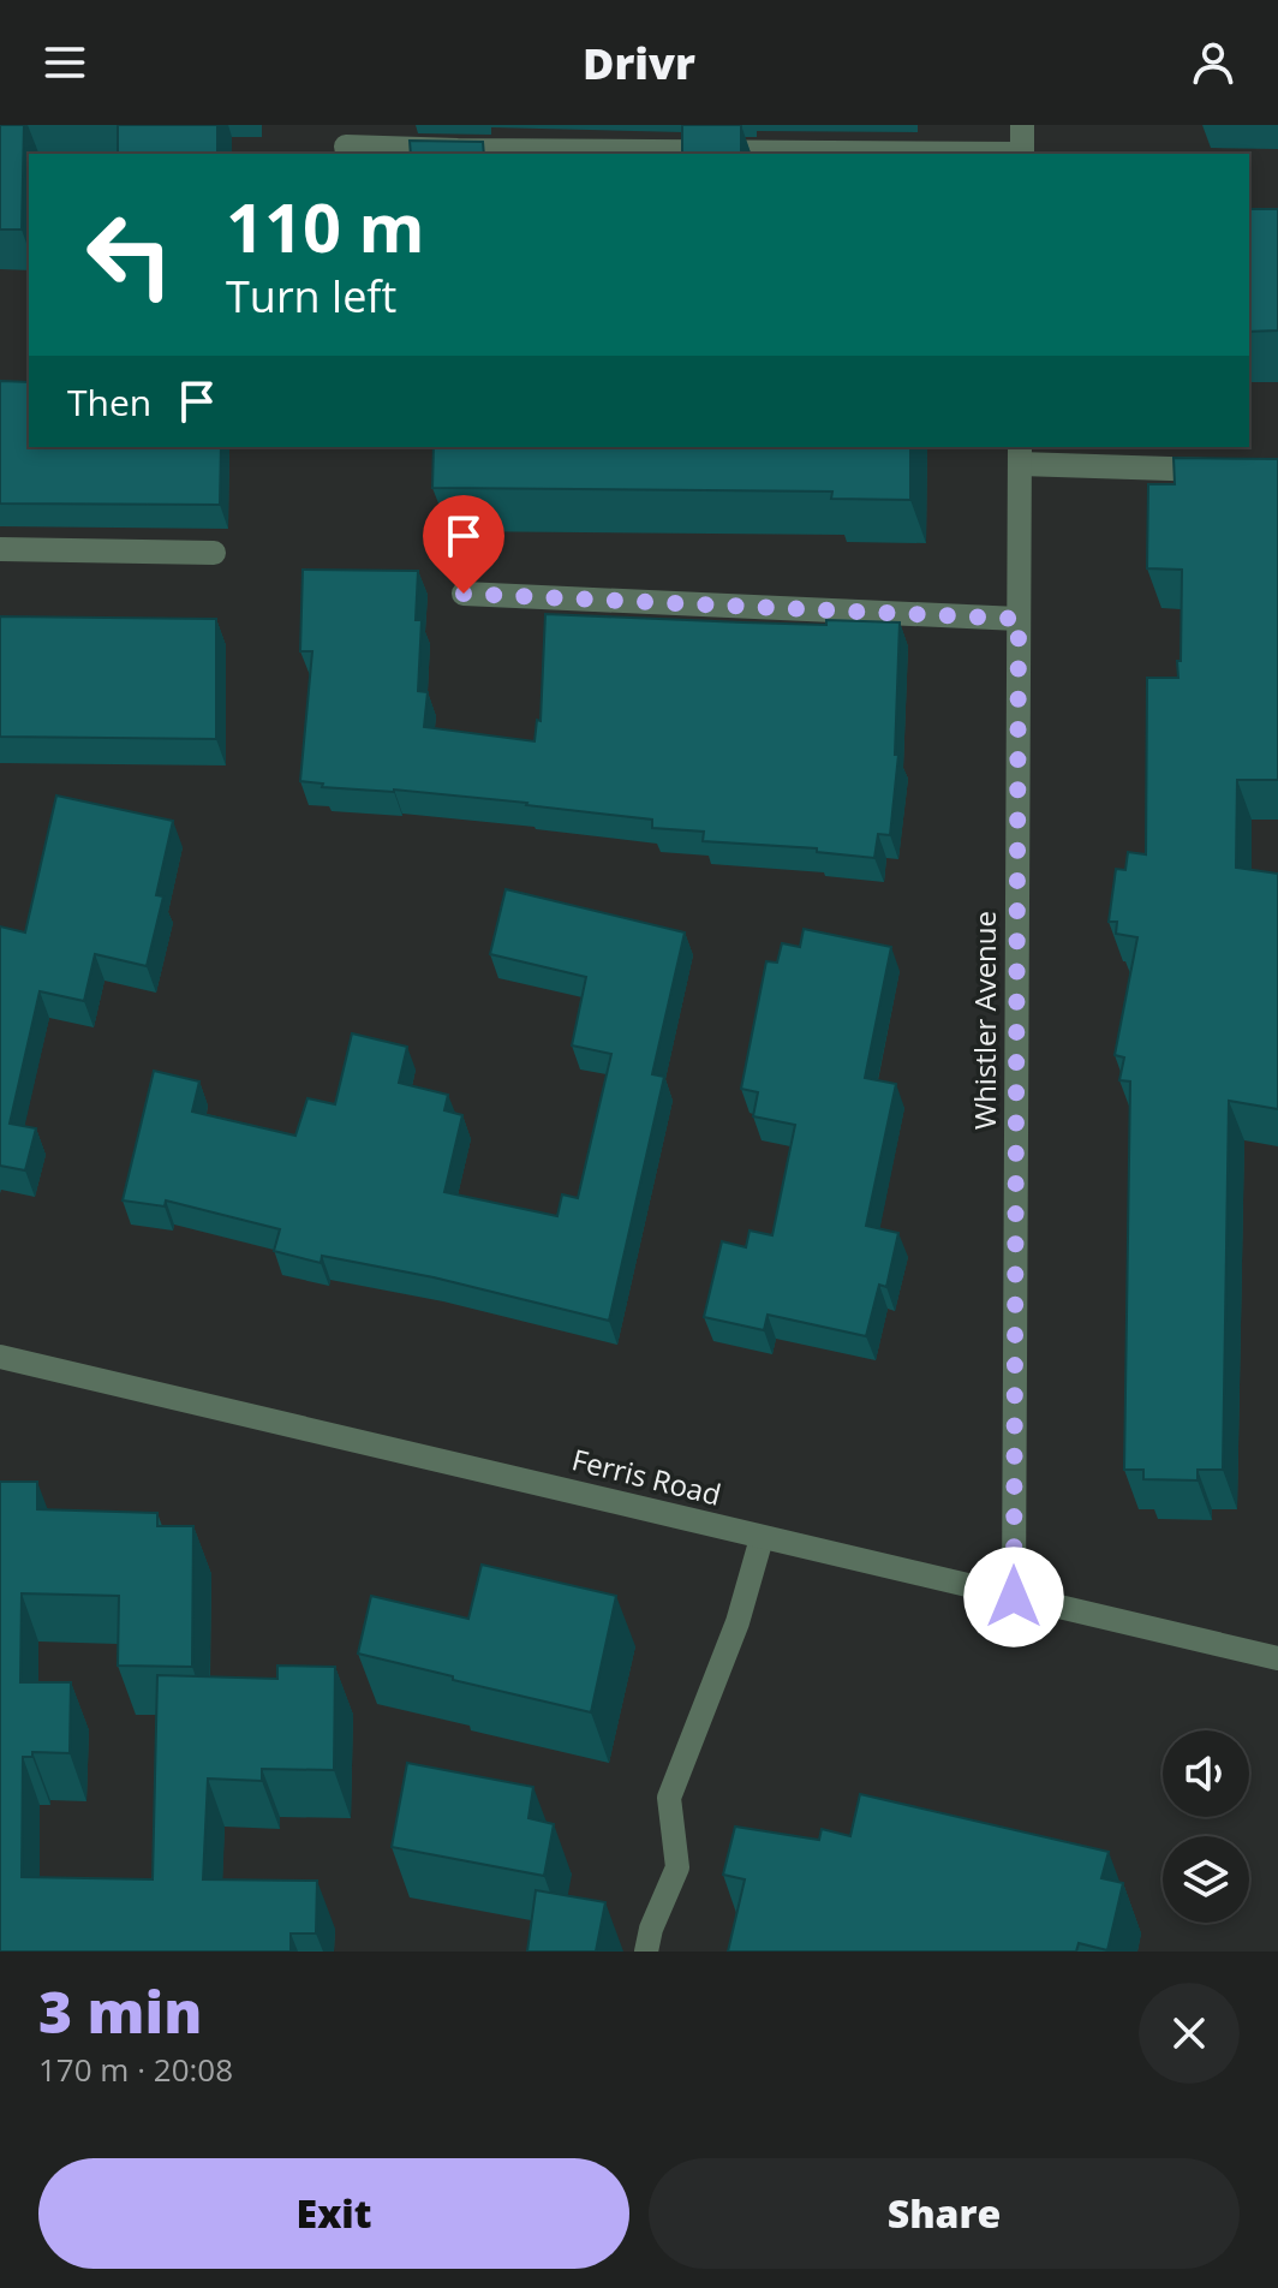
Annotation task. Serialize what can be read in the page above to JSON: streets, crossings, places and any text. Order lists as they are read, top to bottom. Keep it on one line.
{"streets":{"street":["Whistler Avenue","Ferris Road"]},"crossings":[["Whistler Avenue","Ferris Road"]],"page":{"header":"Drivr","turn":["110 m","Turn left"],"then":"Then","heading":["3 min","170 m · 20:08"],"buttons":["Exit","Share"]}}
